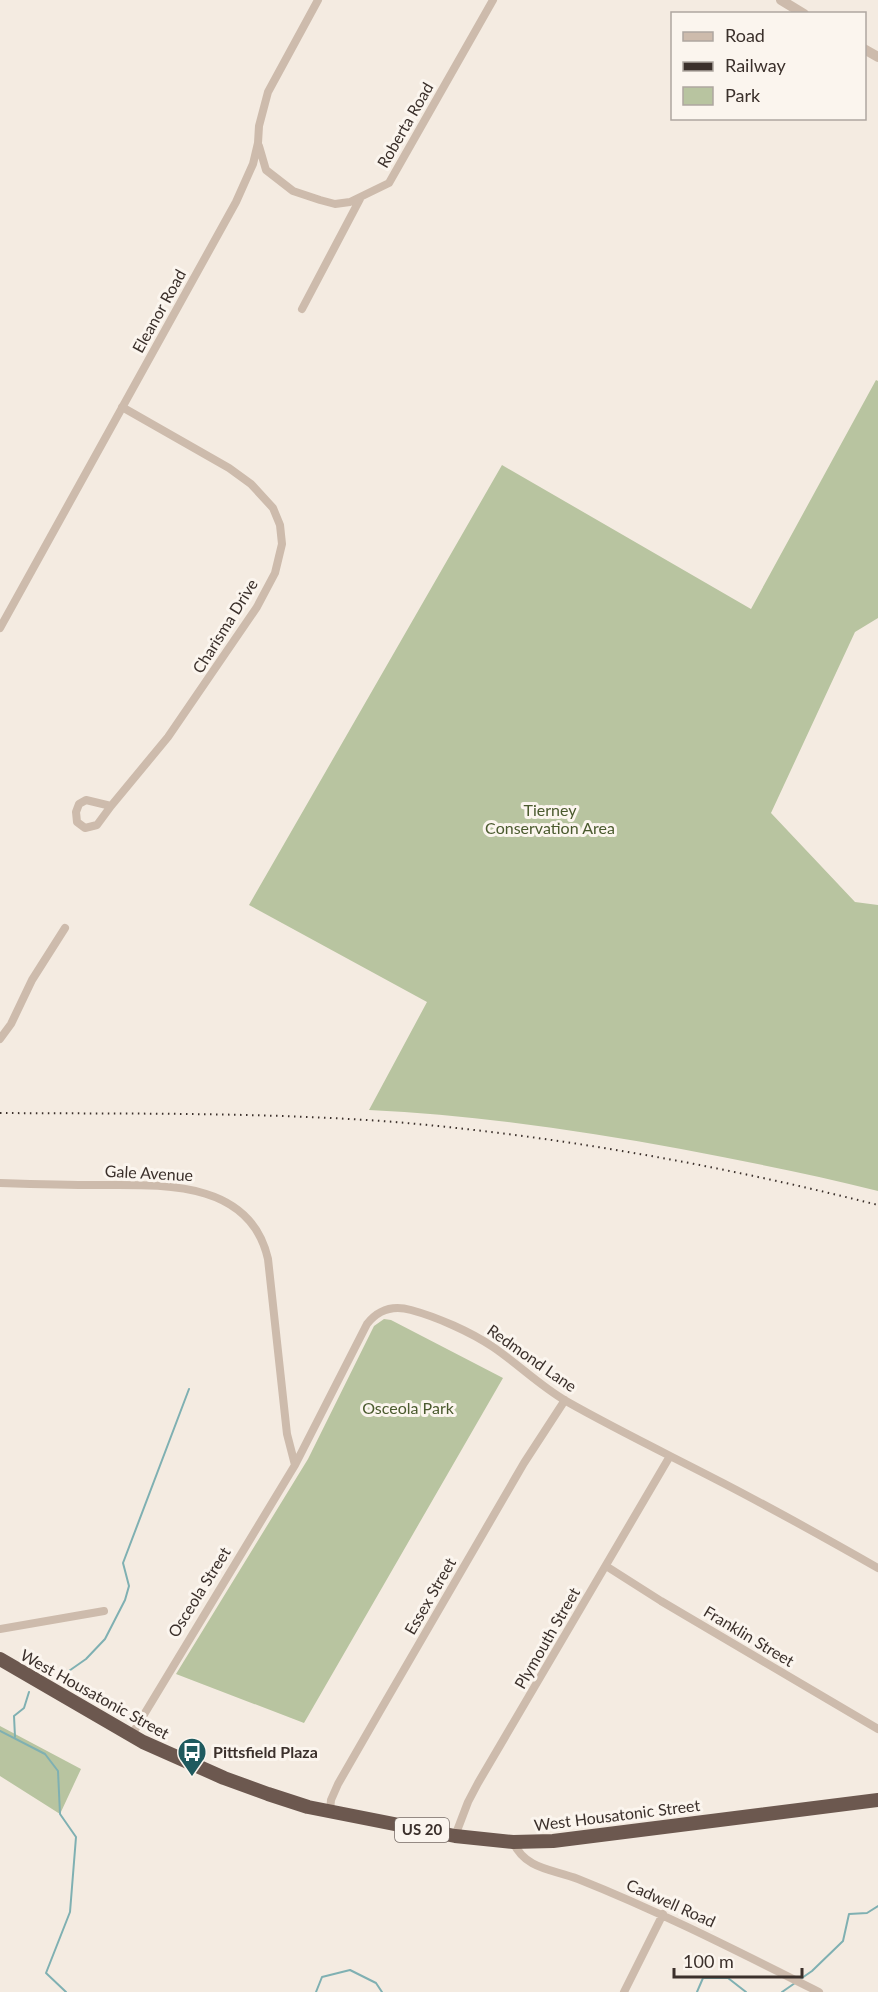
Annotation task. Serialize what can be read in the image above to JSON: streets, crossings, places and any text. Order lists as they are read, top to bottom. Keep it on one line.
{"streets":{"highway":["West Housatonic Street","US 20"],"street":["Roberta Road","Eleanor Road","Charisma Drive","Gale Avenue","Redmond Lane","Osceola Street","Essex Street","Franklin Street","Plymouth Street","Cadwell Road"]},"crossings":[["Roberta Road","Eleanor Road"],["Eleanor Road","Charisma Drive"],["Gale Avenue","Redmond Lane"],["Gale Avenue","Osceola Street"],["Redmond Lane","Osceola Street"],["Redmond Lane","Essex Street"],["Redmond Lane","Plymouth Street"],["Osceola Street","West Housatonic Street"],["Essex Street","West Housatonic Street"],["Franklin Street","Plymouth Street"],["Plymouth Street","West Housatonic Street"],["West Housatonic Street","Cadwell Road"]],"parks":["Tierney Conservation Area","Osceola Park"],"places":{"bus stop":["Pittsfield Plaza"]},"legend":["Road","Railway","Park"],"scale_bar":"100 m"}
